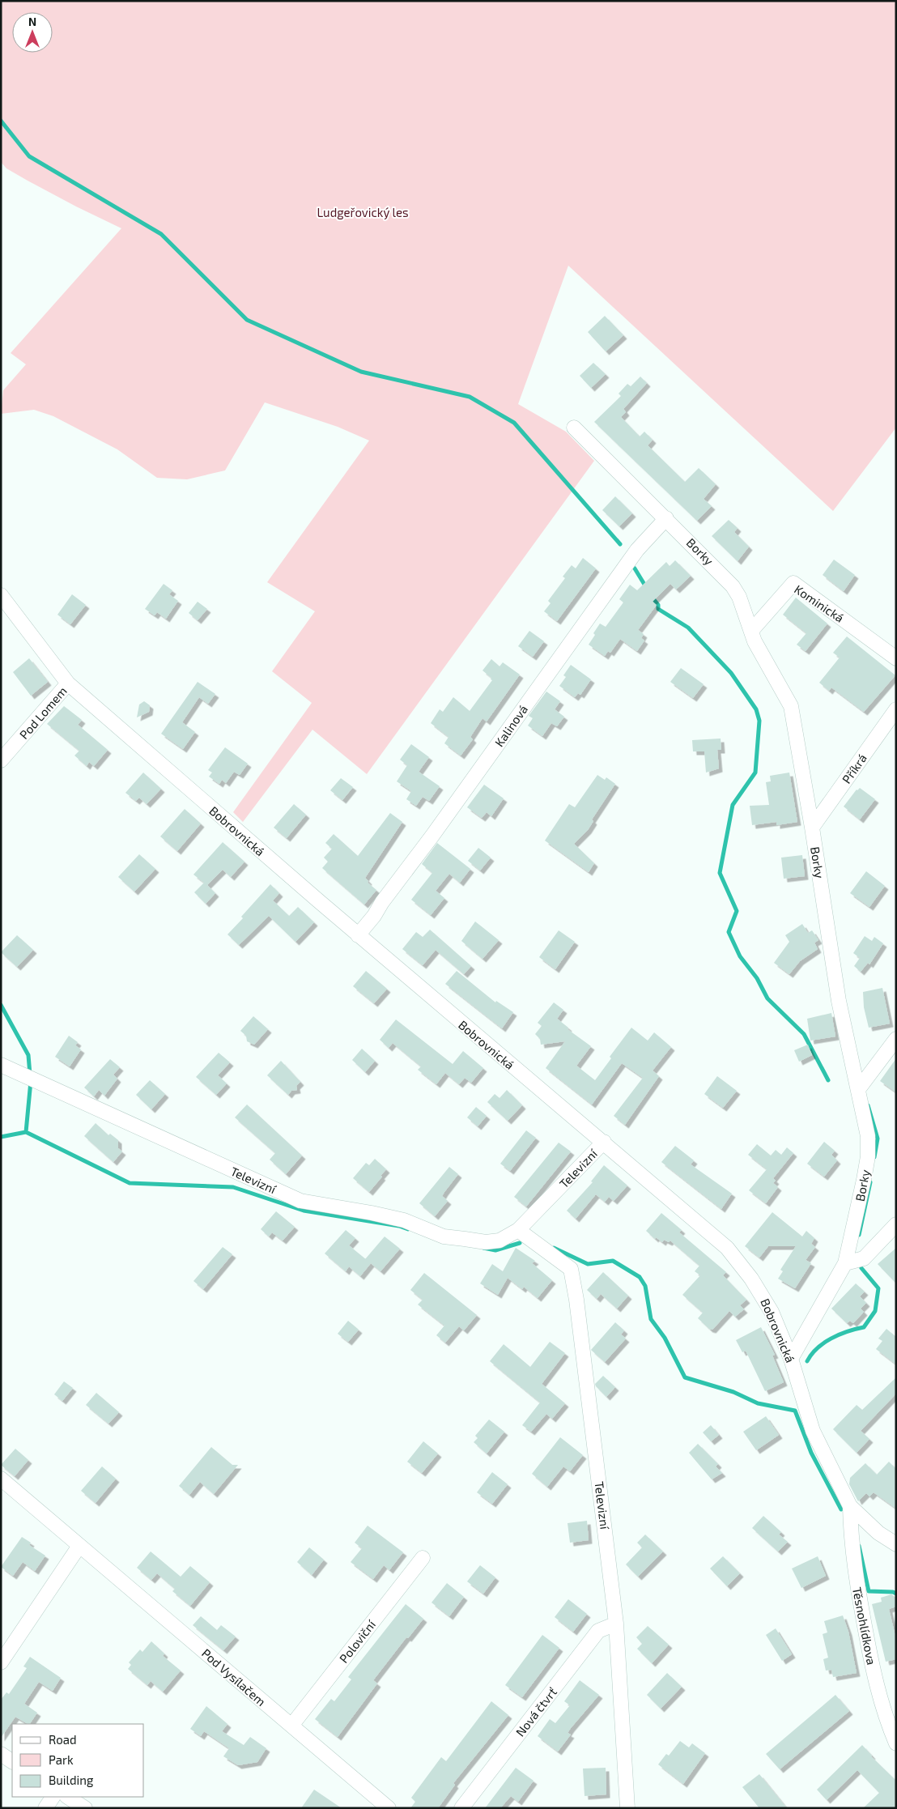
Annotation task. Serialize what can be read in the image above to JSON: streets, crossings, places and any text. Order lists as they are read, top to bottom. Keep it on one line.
{"streets":{"street":["Borky","Kominická","Pod Lomem","Kalinová","Příkrá","Bobrovnická","Televizní","Těsnohlídkova","Poloviční","Pod Vysílačem","Nová čtvrť"]},"crossings":[["Borky","Kominická"],["Borky","Kalinová"],["Borky","Příkrá"],["Borky","Bobrovnická"],["Pod Lomem","Bobrovnická"],["Kalinová","Bobrovnická"],["Bobrovnická","Televizní"],["Bobrovnická","Těsnohlídkova"],["Televizní","Nová čtvrť"],["Poloviční","Pod Vysílačem"]],"parks":["Ludgeřovický les"],"legend":["Road","Park","Building"],"north":"top"}
